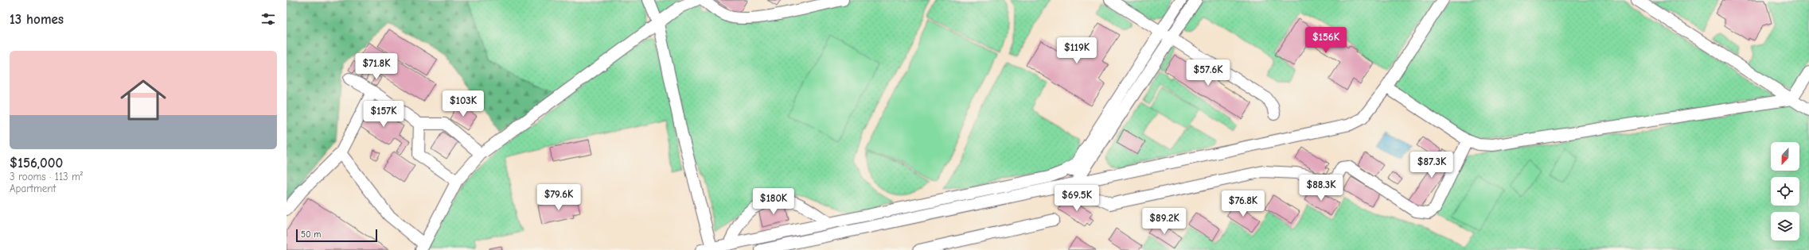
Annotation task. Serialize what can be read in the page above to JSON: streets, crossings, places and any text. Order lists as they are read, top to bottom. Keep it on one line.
{"scale_bar":"50 m","north":"bottom","page":{"heading":"13 homes","price":["$156K","$119K","$71.8K","$57.6K","$103K","$157K","$87.3K","$88.3K","$79.6K","$69.5K","$180K","$76.8K","$89.2K"],"list":[{"name":"$156,000","note":"3 rooms · 113 m² · Apartment"}],"scale":"50 m"}}
